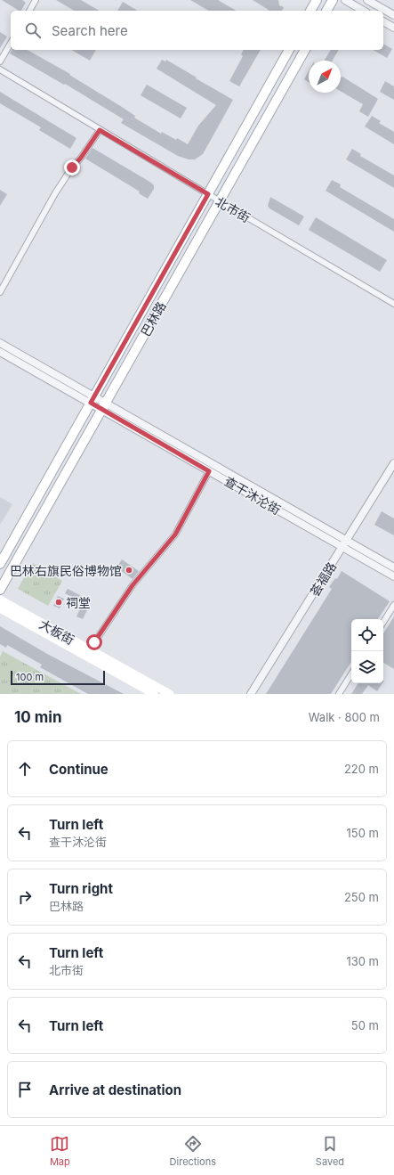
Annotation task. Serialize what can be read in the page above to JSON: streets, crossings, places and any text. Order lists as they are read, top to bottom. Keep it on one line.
{"streets":{"main road":["巴林路","大板街"],"street":["北市街","查干沐沦街","荟福路"]},"crossings":[["北市街","巴林路"],["巴林路","查干沐沦街"],["查干沐沦街","荟福路"]],"places":["巴林右旗民俗博物馆","祠堂"],"scale_bar":"100 m","north":"top right","page":{"search":"Search here","scale":"100 m","heading":["10 min","Walk · 800 m"],"list":[["Continue","220 m"],["Turn left","查干沐沦街","150 m"],["Turn right","巴林路","250 m"],["Turn left","北市街","130 m"],["Turn left","50 m"],"Arrive at destination"],"nav":["Map","Directions","Saved"]}}
